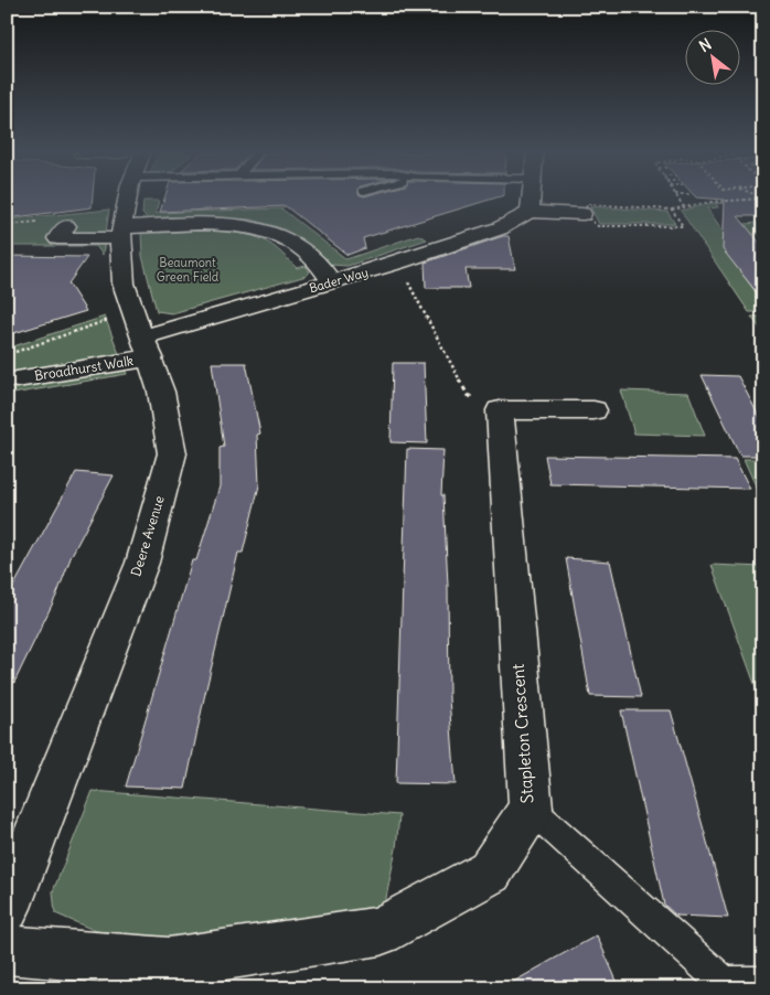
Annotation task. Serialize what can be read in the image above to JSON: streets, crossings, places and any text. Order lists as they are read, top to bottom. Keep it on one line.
{"streets":{"street":["Bader Way","Broadhurst Walk","Deere Avenue","Stapleton Crescent"]},"crossings":[["Bader Way","Broadhurst Walk"],["Bader Way","Deere Avenue"],["Broadhurst Walk","Deere Avenue"]],"parks":["Beaumont Green Field"],"north":"top left"}
